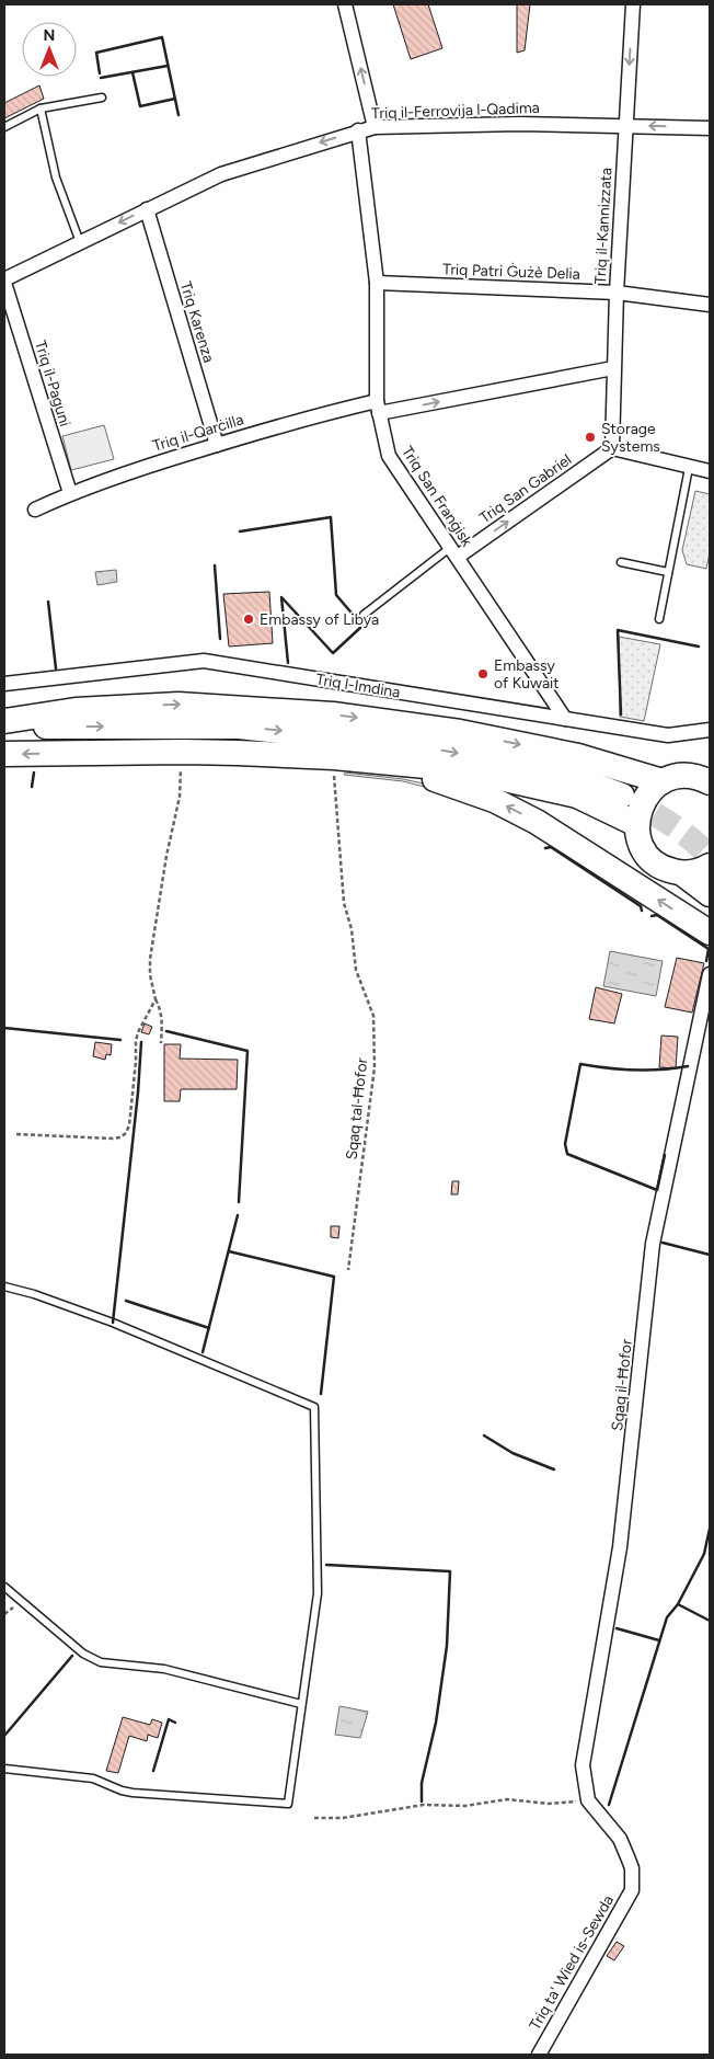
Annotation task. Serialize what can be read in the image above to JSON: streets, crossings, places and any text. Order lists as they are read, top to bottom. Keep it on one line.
{"streets":{"highway":["Triq l-Imdina"],"street":["Triq il-Ferrovija l-Qadima","Triq il-Kannizzata","Triq Patri Ġużè Delia","Triq Karenza","Triq il-Paguni","Triq il-Qarċilla","Triq San Gabriel","Triq San Franġisk","Sqaq il-Ħofor","Triq ta' Wied is-Sewda"],"path":["Sqaq tal-Ħofor"]},"crossings":[["Triq il-Ferrovija l-Qadima","Triq il-Kannizzata"],["Triq il-Ferrovija l-Qadima","Triq Karenza"],["Triq il-Ferrovija l-Qadima","Triq il-Paguni"],["Triq il-Ferrovija l-Qadima","Triq San Franġisk"],["Triq il-Kannizzata","Triq Patri Ġużè Delia"],["Triq il-Kannizzata","Triq il-Qarċilla"],["Triq il-Kannizzata","Triq San Gabriel"],["Triq Patri Ġużè Delia","Triq San Franġisk"],["Triq Karenza","Triq il-Qarċilla"],["Triq il-Paguni","Triq il-Qarċilla"],["Triq il-Qarċilla","Triq San Franġisk"],["Triq San Gabriel","Triq San Franġisk"],["Triq San Franġisk","Triq l-Imdina"],["Sqaq il-Ħofor","Triq ta' Wied is-Sewda"]],"one_way":["Triq il-Ferrovija l-Qadima","Triq il-Qarċilla","Triq San Gabriel"],"places":["Storage Systems","Embassy of Libya","Embassy of Kuwait"],"north":"top"}
